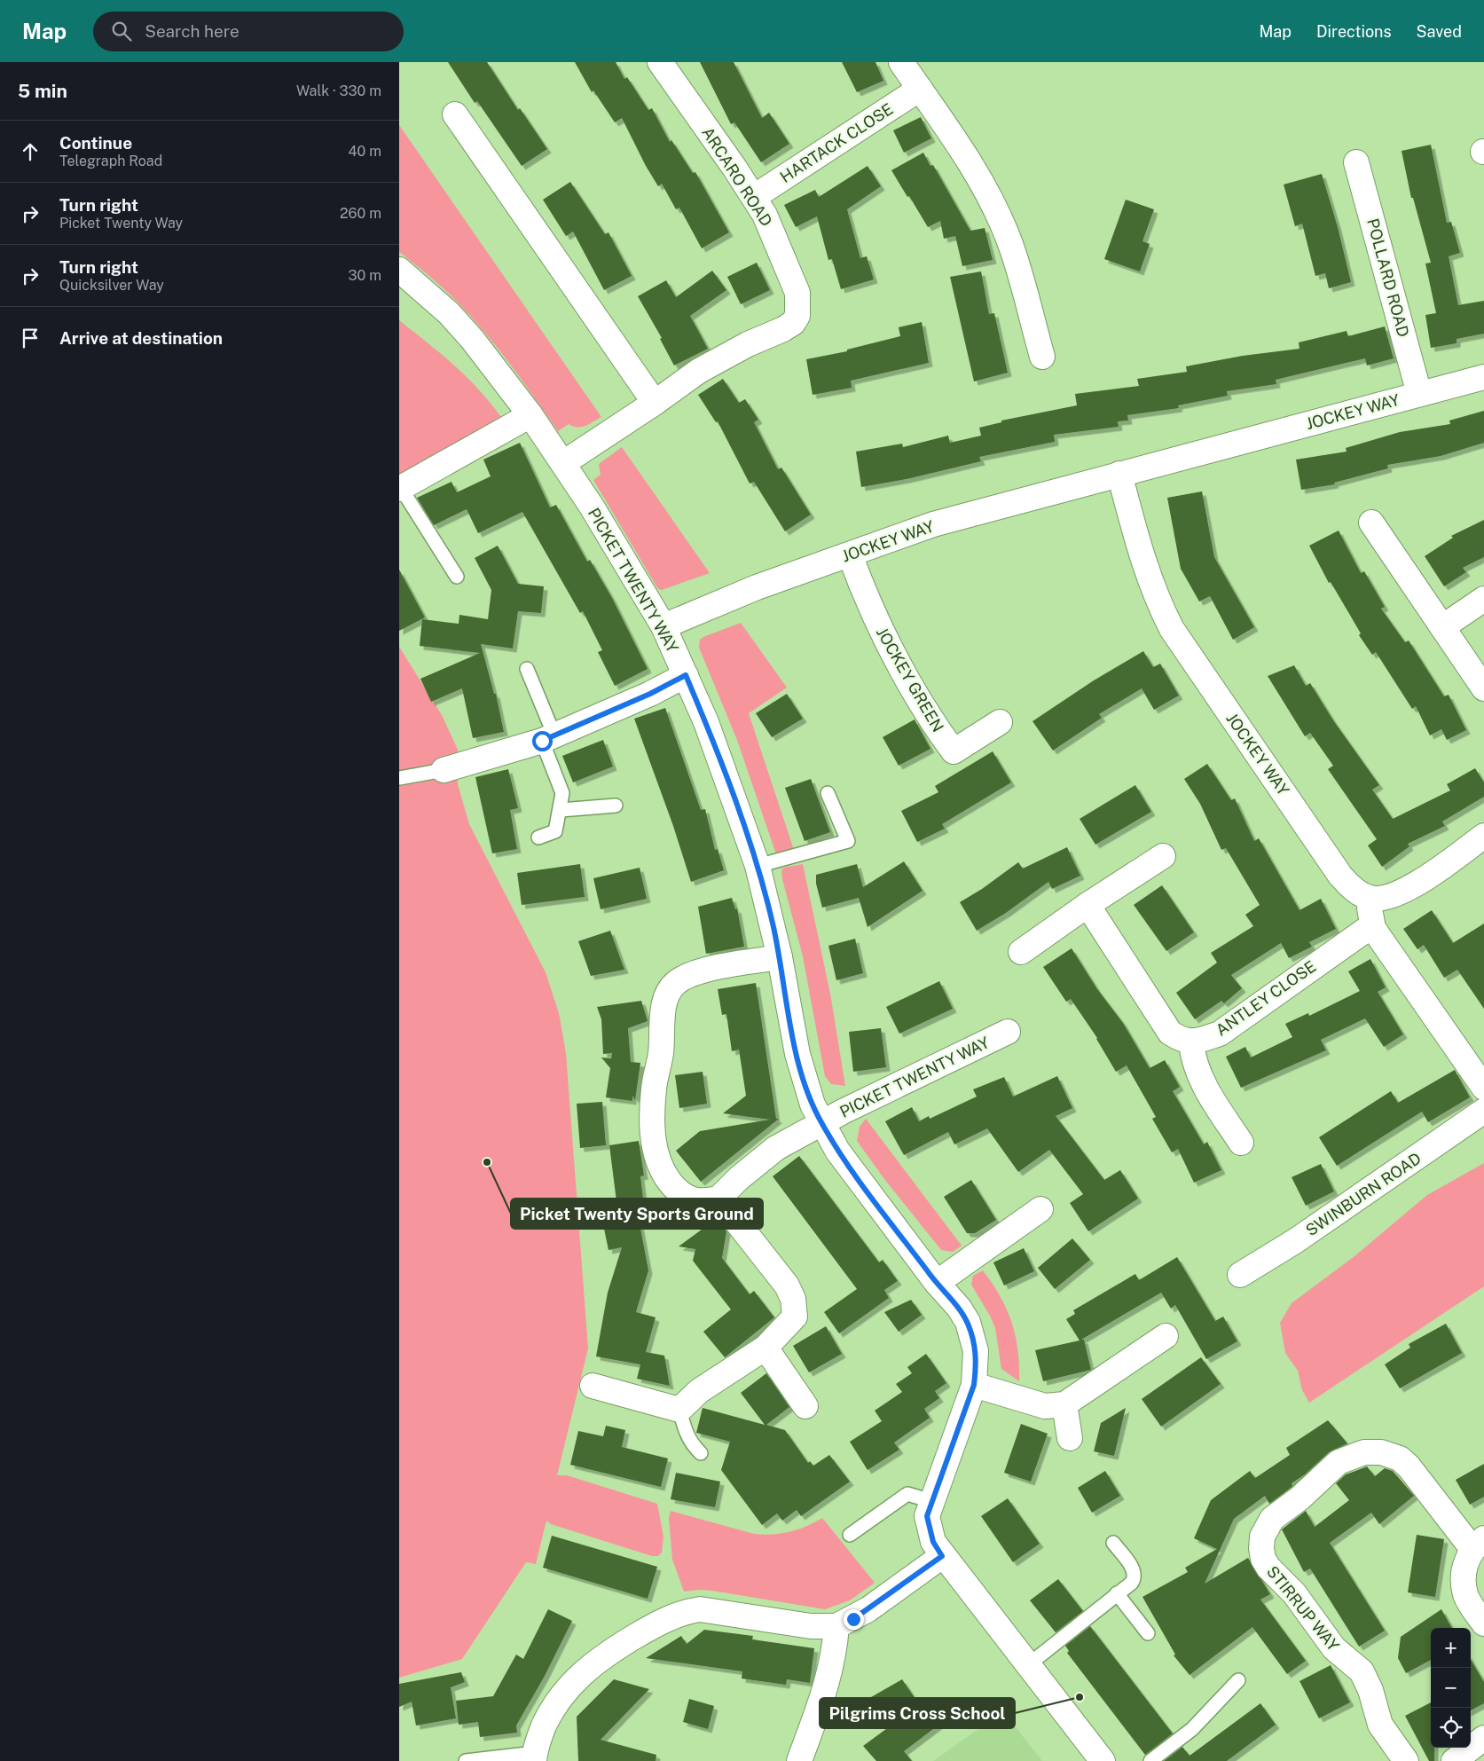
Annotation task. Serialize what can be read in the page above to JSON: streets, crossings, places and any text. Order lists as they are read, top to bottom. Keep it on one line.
{"streets":{"street":["HARTACK CLOSE","ARCARO ROAD","POLLARD ROAD","JOCKEY WAY","PICKET TWENTY WAY","JOCKEY GREEN","ANTLEY CLOSE","SWINBURN ROAD","STIRRUP WAY"]},"crossings":[["HARTACK CLOSE","ARCARO ROAD"],["ARCARO ROAD","PICKET TWENTY WAY"],["POLLARD ROAD","JOCKEY WAY"],["JOCKEY WAY","PICKET TWENTY WAY"],["JOCKEY WAY","JOCKEY GREEN"]],"places":["Picket Twenty Sports Ground","Pilgrims Cross School"],"page":{"header":"Map","search":"Search here","nav":["Map","Directions","Saved"],"heading":["5 min","Walk · 330 m"],"list":[["Continue","Telegraph Road","40 m"],["Turn right","Picket Twenty Way","260 m"],["Turn right","Quicksilver Way","30 m"],"Arrive at destination"],"map_buttons":["+","−"]}}
